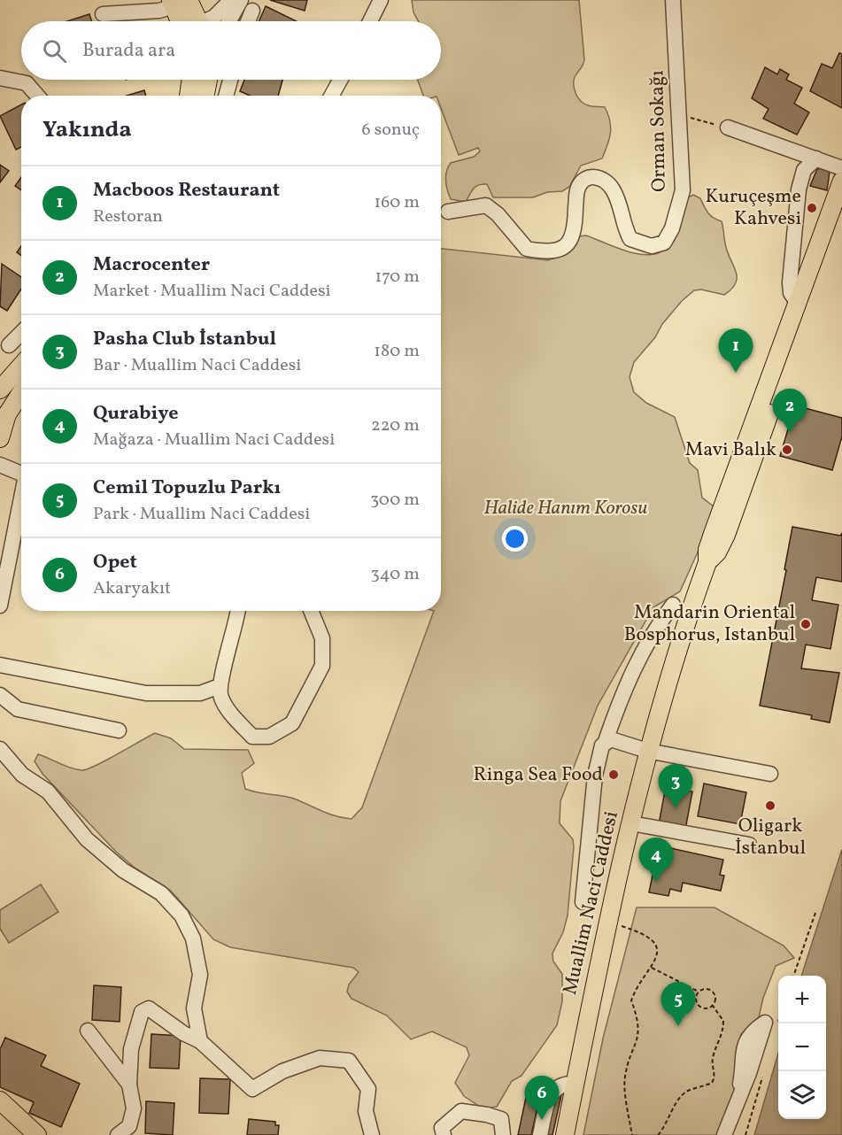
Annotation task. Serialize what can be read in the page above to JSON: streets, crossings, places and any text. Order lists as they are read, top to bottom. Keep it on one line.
{"streets":{"main road":["Muallim Naci Caddesi"],"street":["Orman Sokağı"]},"parks":["Halide Hanım Korosu"],"places":["Kuruçeşme Kahvesi","Mavi Balık","Mandarin Oriental Bosphorus, Istanbul","Ringa Sea Food","Oligark İstanbul"],"page":{"search":"Burada ara","heading":["Yakında","6 sonuç"],"list":[{"mark":"1","name":"Macboos Restaurant","note":"Restoran","value":"160 m"},{"mark":"2","name":"Macrocenter","note":"Market · Muallim Naci Caddesi","value":"170 m"},{"mark":"3","name":"Pasha Club İstanbul","note":"Bar · Muallim Naci Caddesi","value":"180 m"},{"mark":"4","name":"Qurabiye","note":"Mağaza · Muallim Naci Caddesi","value":"220 m"},{"mark":"5","name":"Cemil Topuzlu Parkı","note":"Park · Muallim Naci Caddesi","value":"300 m"},{"mark":"6","name":"Opet","note":"Akaryakıt","value":"340 m"}],"pins":["1","2","3","4","5","6"],"map_buttons":["+","−"]}}
